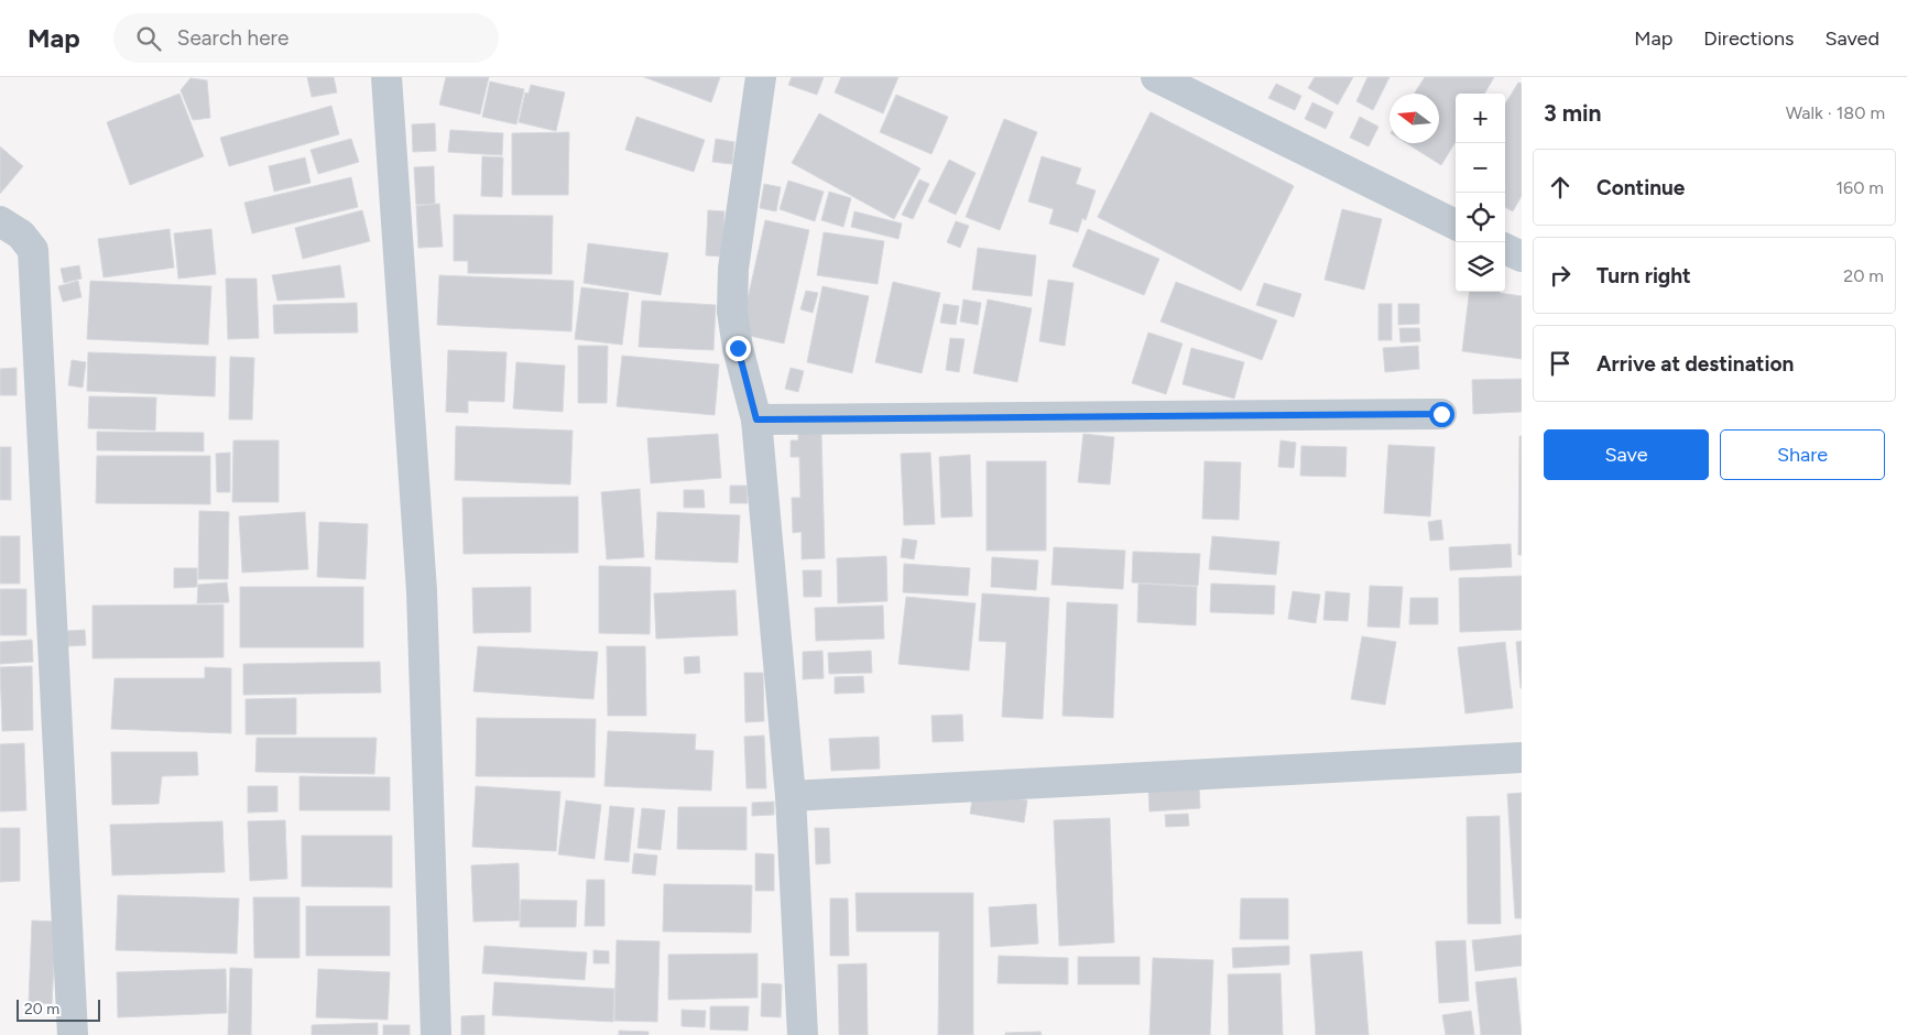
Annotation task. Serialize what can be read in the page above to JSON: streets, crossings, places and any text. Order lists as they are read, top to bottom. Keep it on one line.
{"scale_bar":"20 m","north":"left","page":{"header":"Map","search":"Search here","nav":["Map","Directions","Saved"],"heading":["3 min","Walk · 180 m"],"map_buttons":["+","−"],"list":[["Continue","160 m"],["Turn right","20 m"],"Arrive at destination"],"buttons":["Save","Share"],"scale":"20 m"}}
